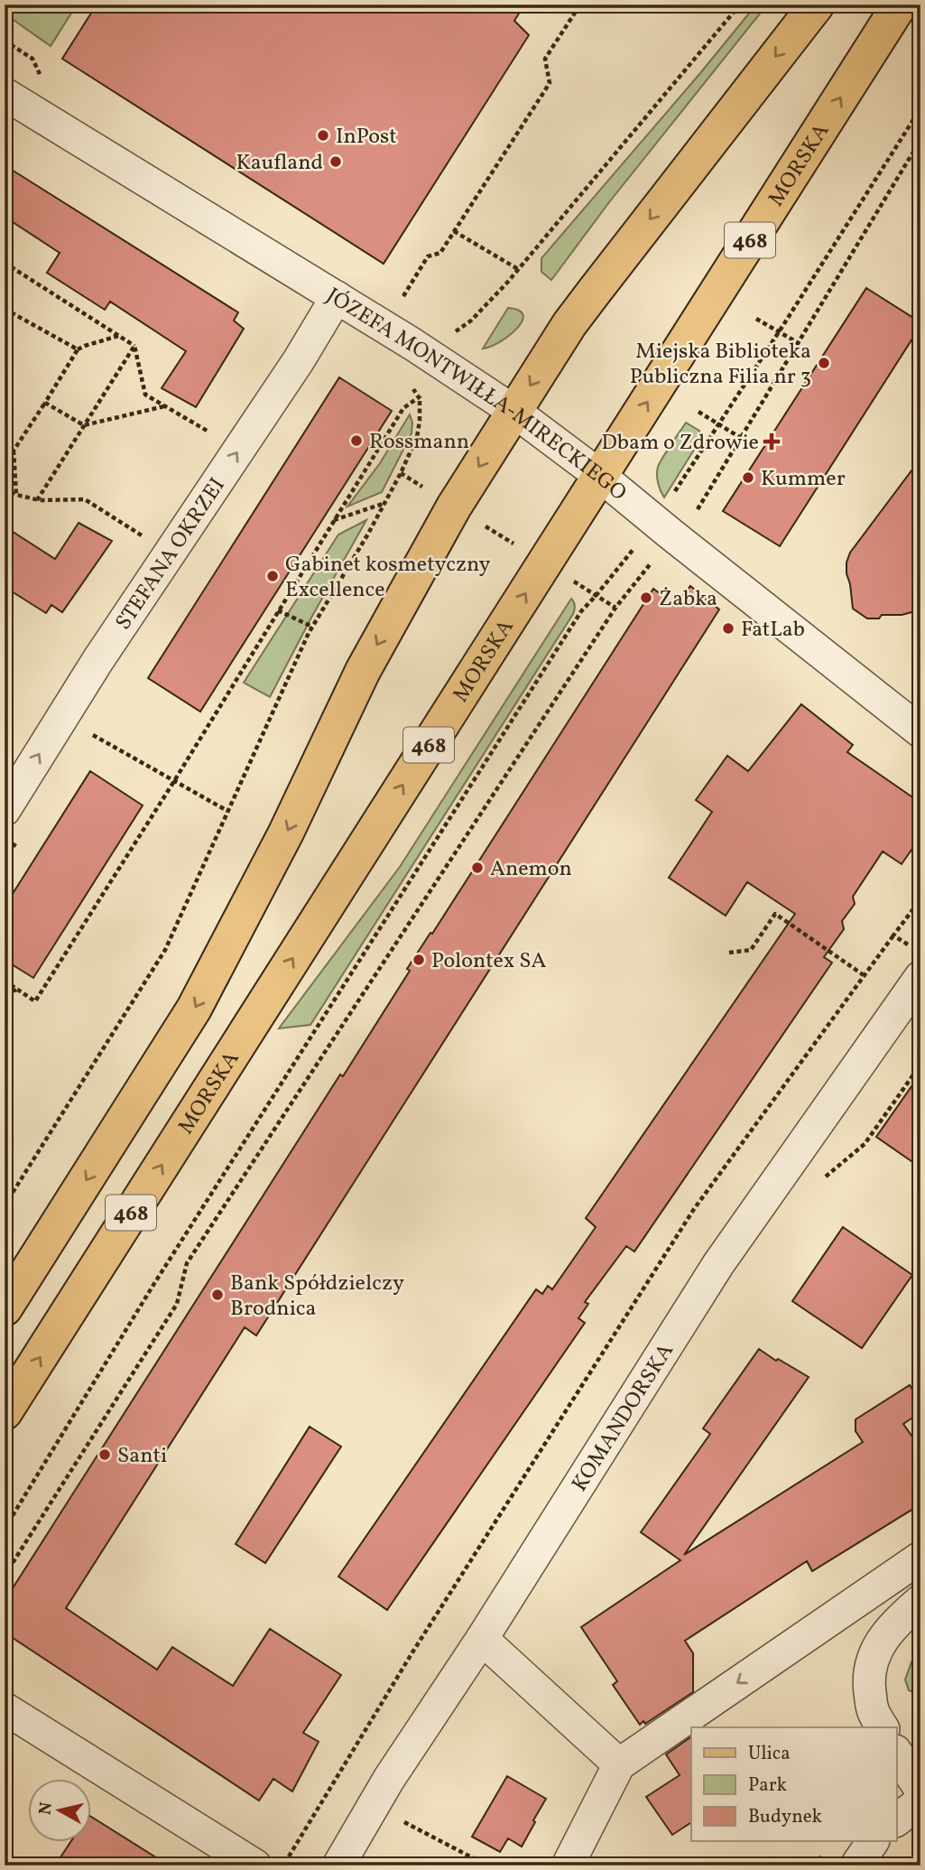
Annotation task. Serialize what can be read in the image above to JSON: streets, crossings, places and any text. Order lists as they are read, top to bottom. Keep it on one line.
{"streets":{"main road":["MORSKA","468"],"street":["JÓZEFA MONTWIŁŁA-MIRECKIEGO","STEFANA OKRZEI","KOMANDORSKA"]},"crossings":[["MORSKA","JÓZEFA MONTWIŁŁA-MIRECKIEGO"],["468","JÓZEFA MONTWIŁŁA-MIRECKIEGO"],["JÓZEFA MONTWIŁŁA-MIRECKIEGO","STEFANA OKRZEI"]],"one_way":["STEFANA OKRZEI"],"places":{"other":["InPost","Kaufland","Miejska Biblioteka Publiczna Filia nr 3","Rossmann","Kummer","Gabinet kosmetyczny Excellence","Żabka","FatLab","Anemon","Polontex SA","Bank Spółdzielczy Brodnica","Santi"],"health":["Dbam o Zdrowie"]},"legend":["Ulica","Park","Budynek"],"north":"left"}
